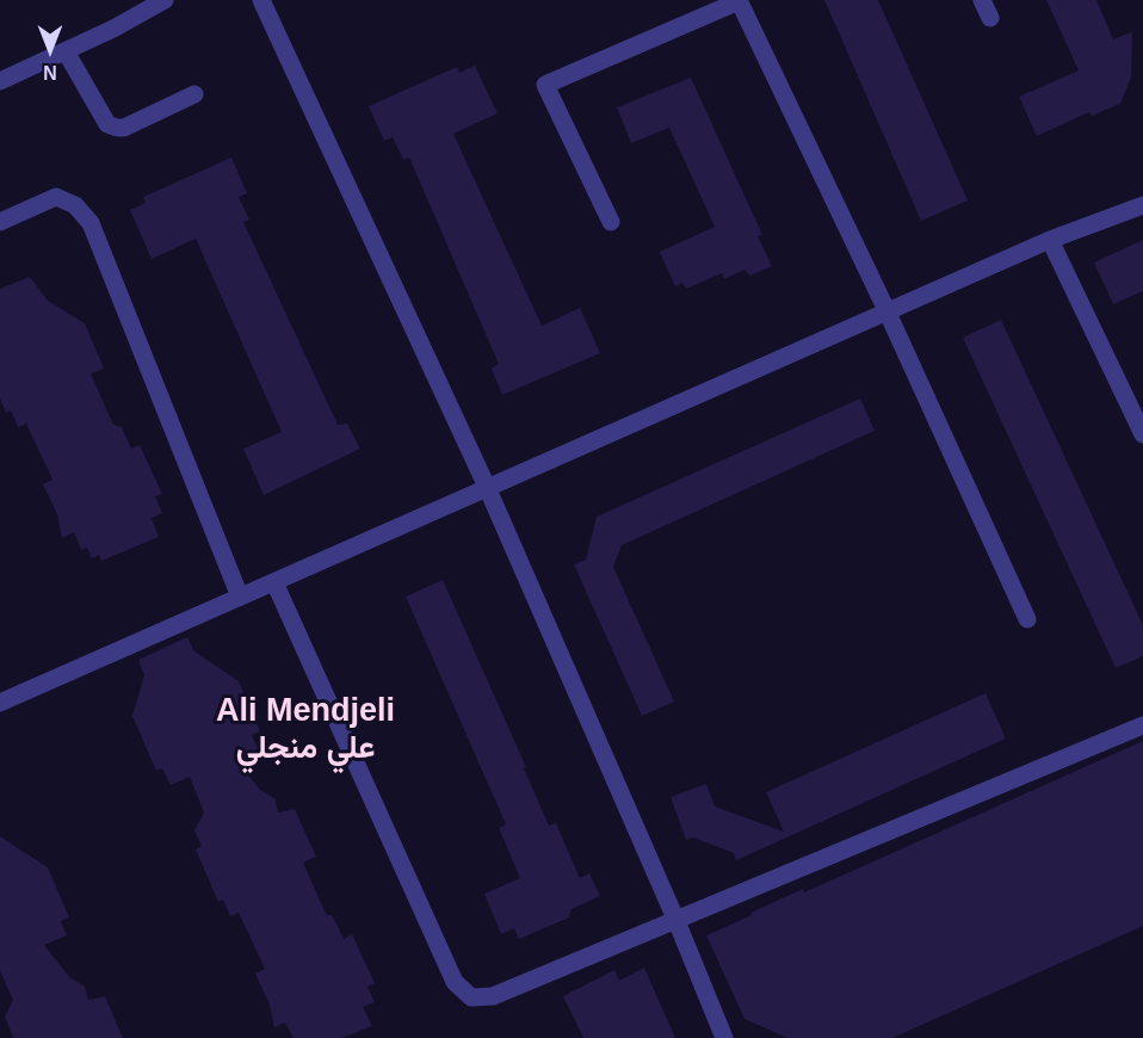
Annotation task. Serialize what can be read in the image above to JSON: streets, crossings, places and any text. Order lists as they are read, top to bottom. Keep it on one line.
{"districts":["Ali Mendjeli علي منجلي"],"north":"bottom"}
